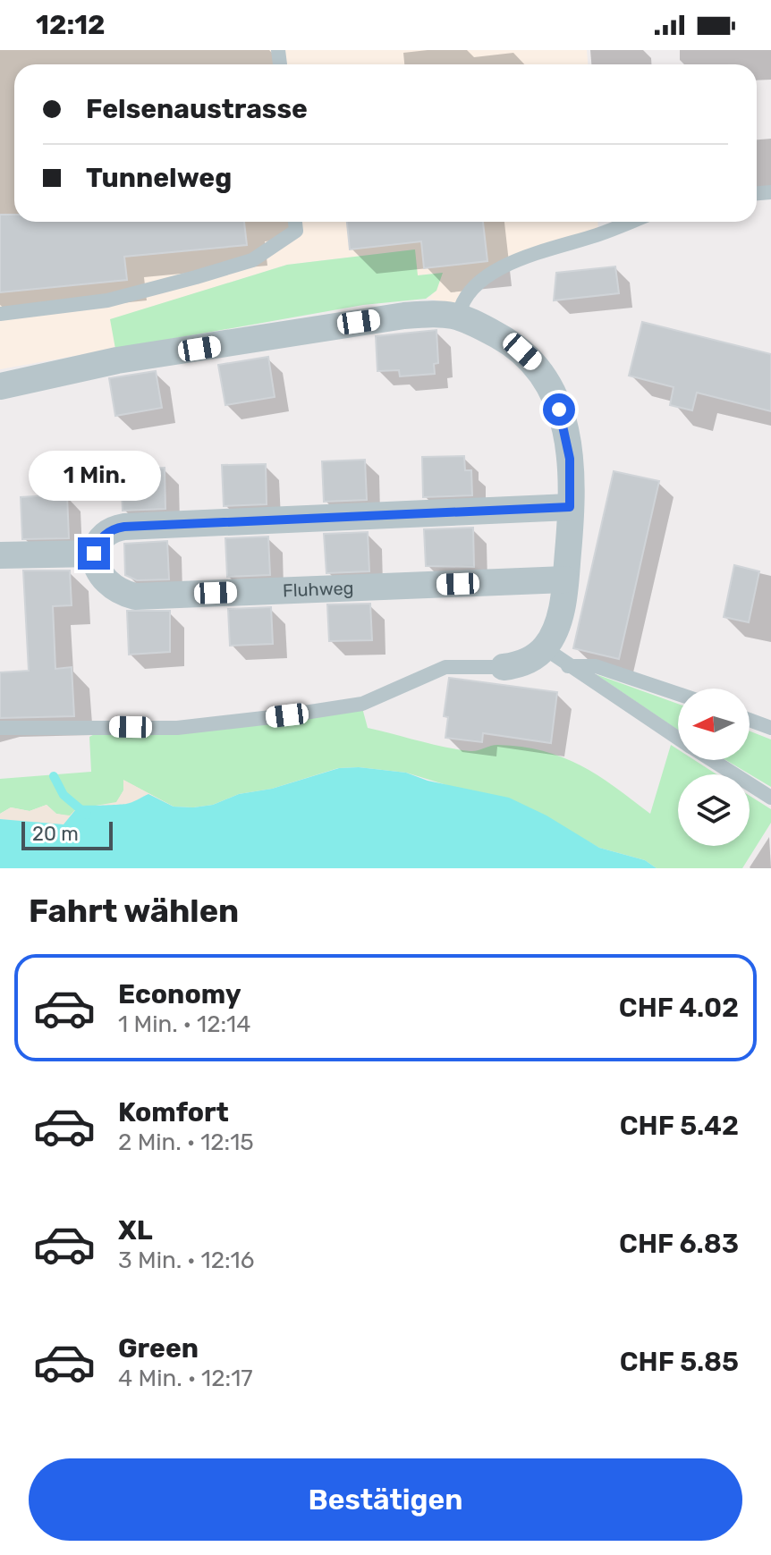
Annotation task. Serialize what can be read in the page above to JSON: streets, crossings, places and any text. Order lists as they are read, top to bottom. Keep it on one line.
{"streets":{"street":["Fluhweg"]},"scale_bar":"20 m","north":"left","page":{"status":"12:12","banner":["Felsenaustrasse","Tunnelweg"],"bubble":"1 Min.","scale":"20 m","heading":"Fahrt wählen","list":[{"name":"Economy","note":"1 Min. · 12:14","value":"CHF 4.02"},{"name":"Komfort","note":"2 Min. · 12:15","value":"CHF 5.42"},{"name":"XL","note":"3 Min. · 12:16","value":"CHF 6.83"},{"name":"Green","note":"4 Min. · 12:17","value":"CHF 5.85"}],"buttons":"Bestätigen"}}
